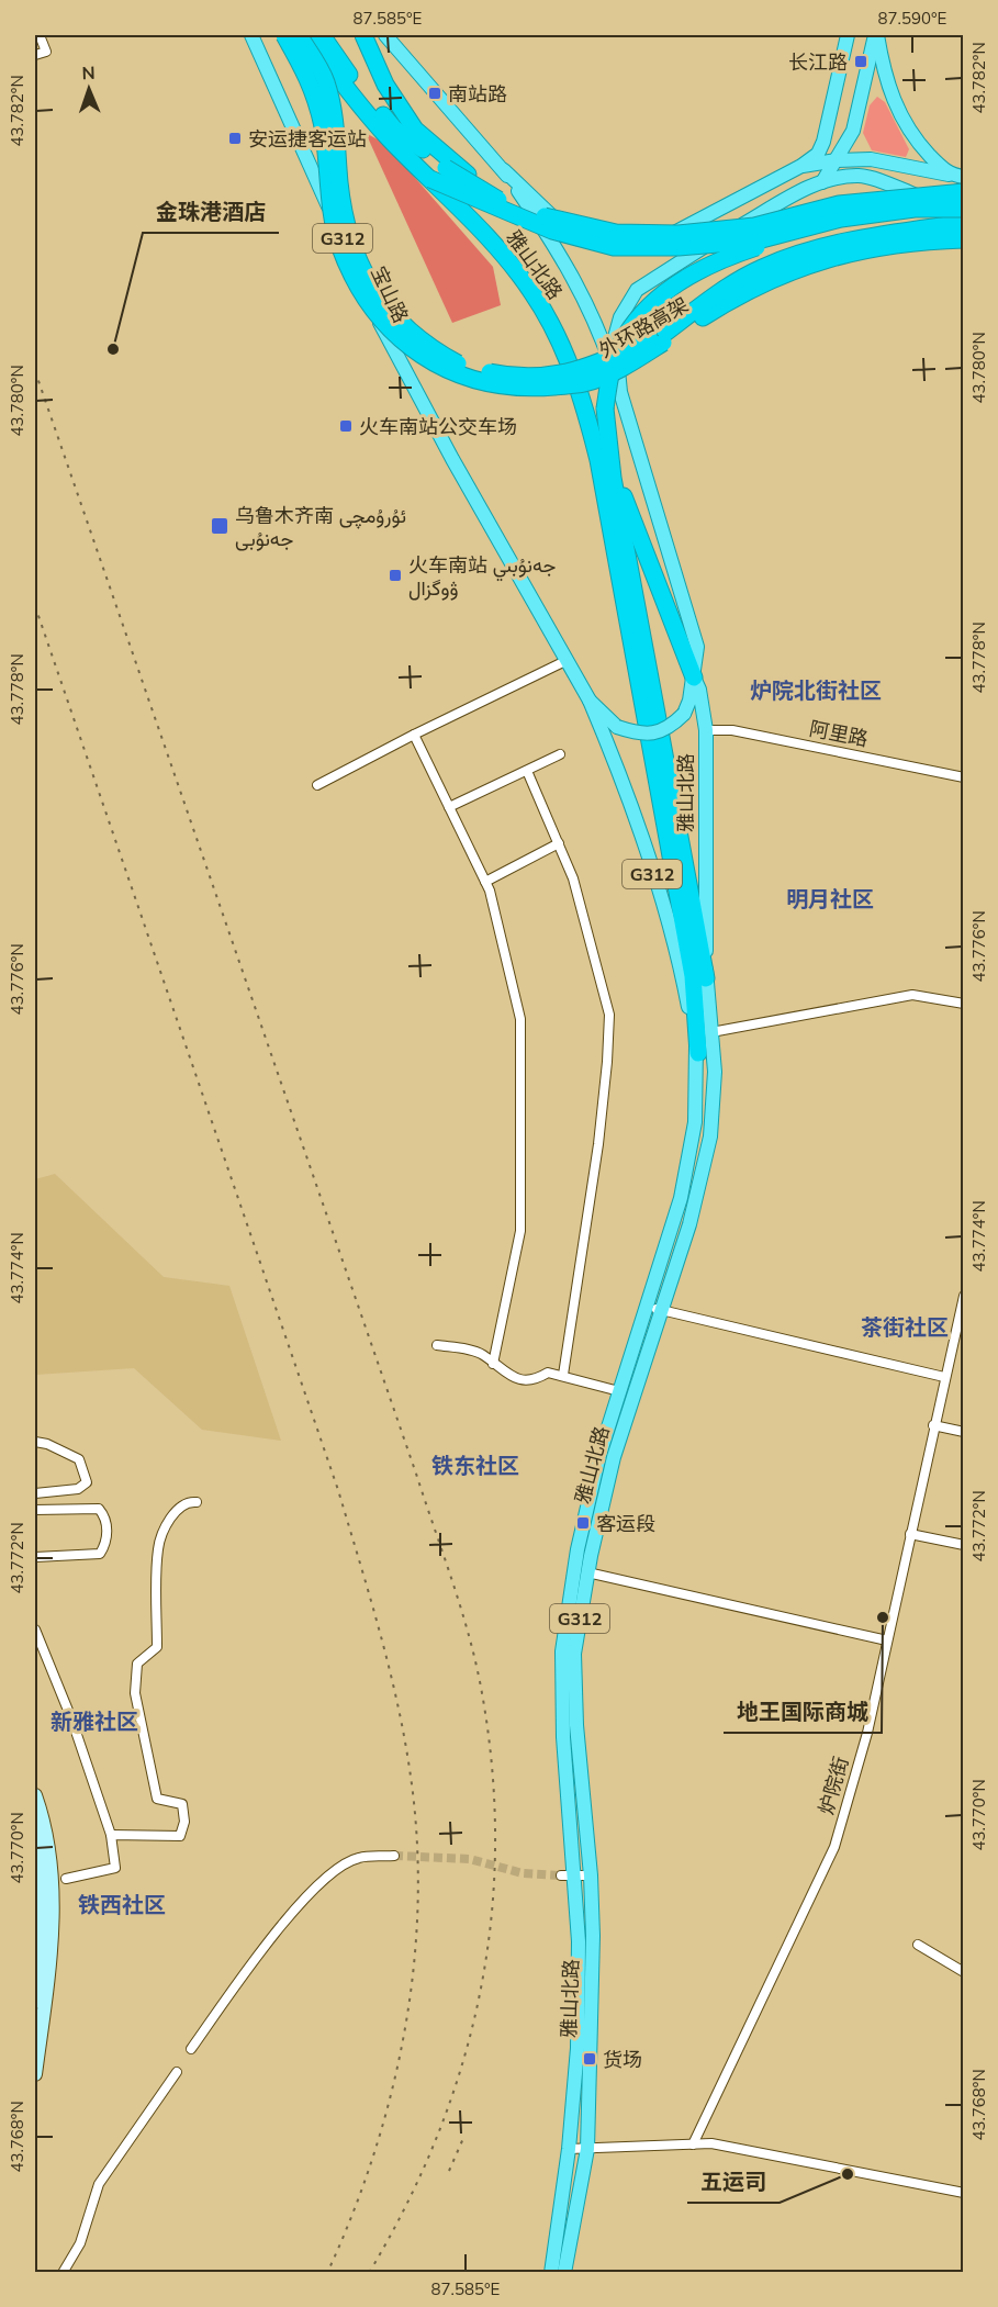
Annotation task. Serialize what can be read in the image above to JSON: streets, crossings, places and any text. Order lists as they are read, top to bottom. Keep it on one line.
{"streets":{"highway":["雅山北路","外环路高架"],"main road":["G312","宝山路"],"street":["阿里路","炉院街"]},"crossings":[["G312","雅山北路"],["G312","宝山路"],["雅山北路","阿里路"]],"districts":["炉院北街社区","明月社区","茶街社区","铁东社区","新雅社区","铁西社区"],"places":{"transit":["长江路","南站路","安运捷客运站","火车南站公交车场","乌鲁木齐南 ئۇرۇمچى جەنۇبى","火车南站 جەنۇبىي ۋوگزال","客运段","货场"],"other":["金珠港酒店","地王国际商城","五运司"]},"north":"top","coordinates":["87.585°E","87.590°E","43.782°N","43.780°N","43.778°N","43.776°N","43.774°N","43.772°N","43.770°N","43.768°N"]}
